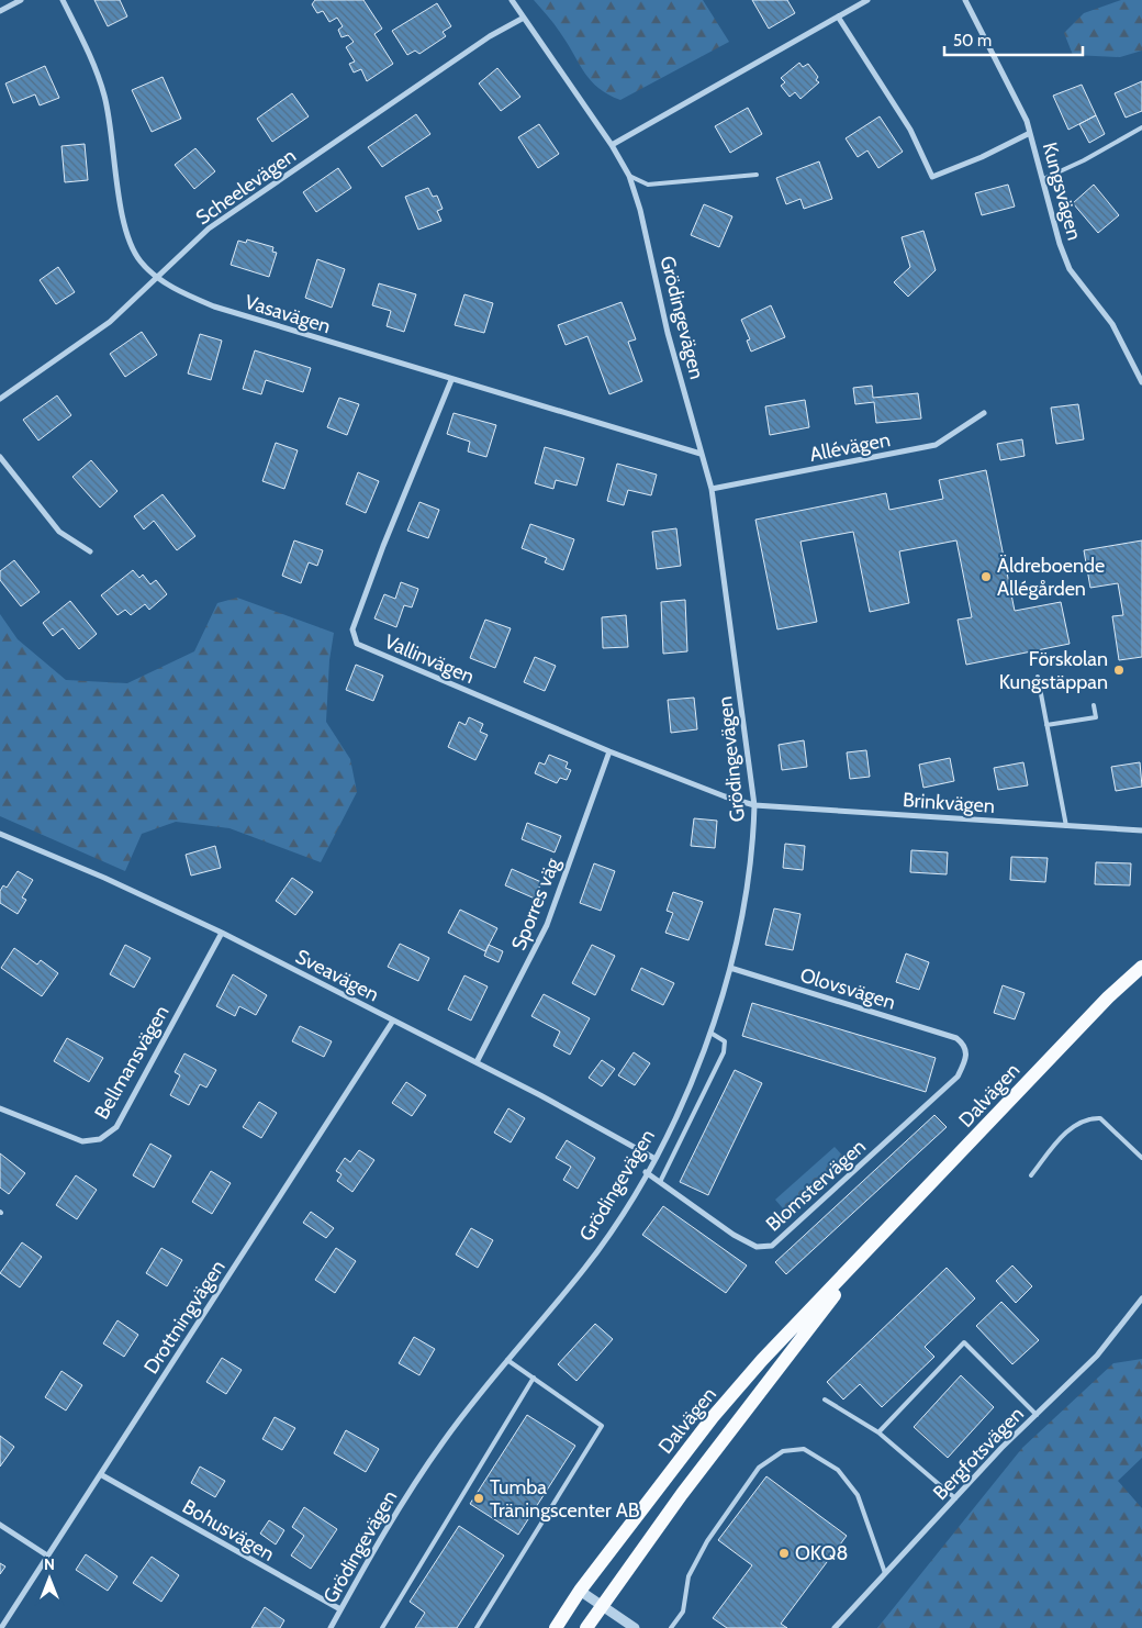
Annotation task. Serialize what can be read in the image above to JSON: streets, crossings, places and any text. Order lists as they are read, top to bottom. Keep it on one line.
{"streets":{"main road":["Dalvägen"],"street":["Scheelevägen","Kungsvägen","Vasavägen","Grödingevägen","Allévägen","Vallinvägen","Brinkvägen","Sporres väg","Sveavägen","Olovsvägen","Bellmansvägen","Blomstervägen","Drottningvägen","Bergfotsvägen","Bohusvägen"]},"crossings":[["Scheelevägen","Vasavägen"],["Scheelevägen","Grödingevägen"],["Vasavägen","Grödingevägen"],["Vasavägen","Vallinvägen"],["Grödingevägen","Allévägen"],["Grödingevägen","Vallinvägen"],["Grödingevägen","Brinkvägen"],["Grödingevägen","Sveavägen"],["Grödingevägen","Olovsvägen"],["Grödingevägen","Blomstervägen"],["Grödingevägen","Bohusvägen"],["Vallinvägen","Brinkvägen"],["Vallinvägen","Sporres väg"],["Sporres väg","Sveavägen"],["Sveavägen","Bellmansvägen"],["Sveavägen","Drottningvägen"],["Olovsvägen","Blomstervägen"],["Drottningvägen","Bohusvägen"]],"places":["Äldreboende Allégården","Förskolan Kungstäppan","Tumba Träningscenter AB","OKQ8"],"scale_bar":"50 m","north":"top"}
